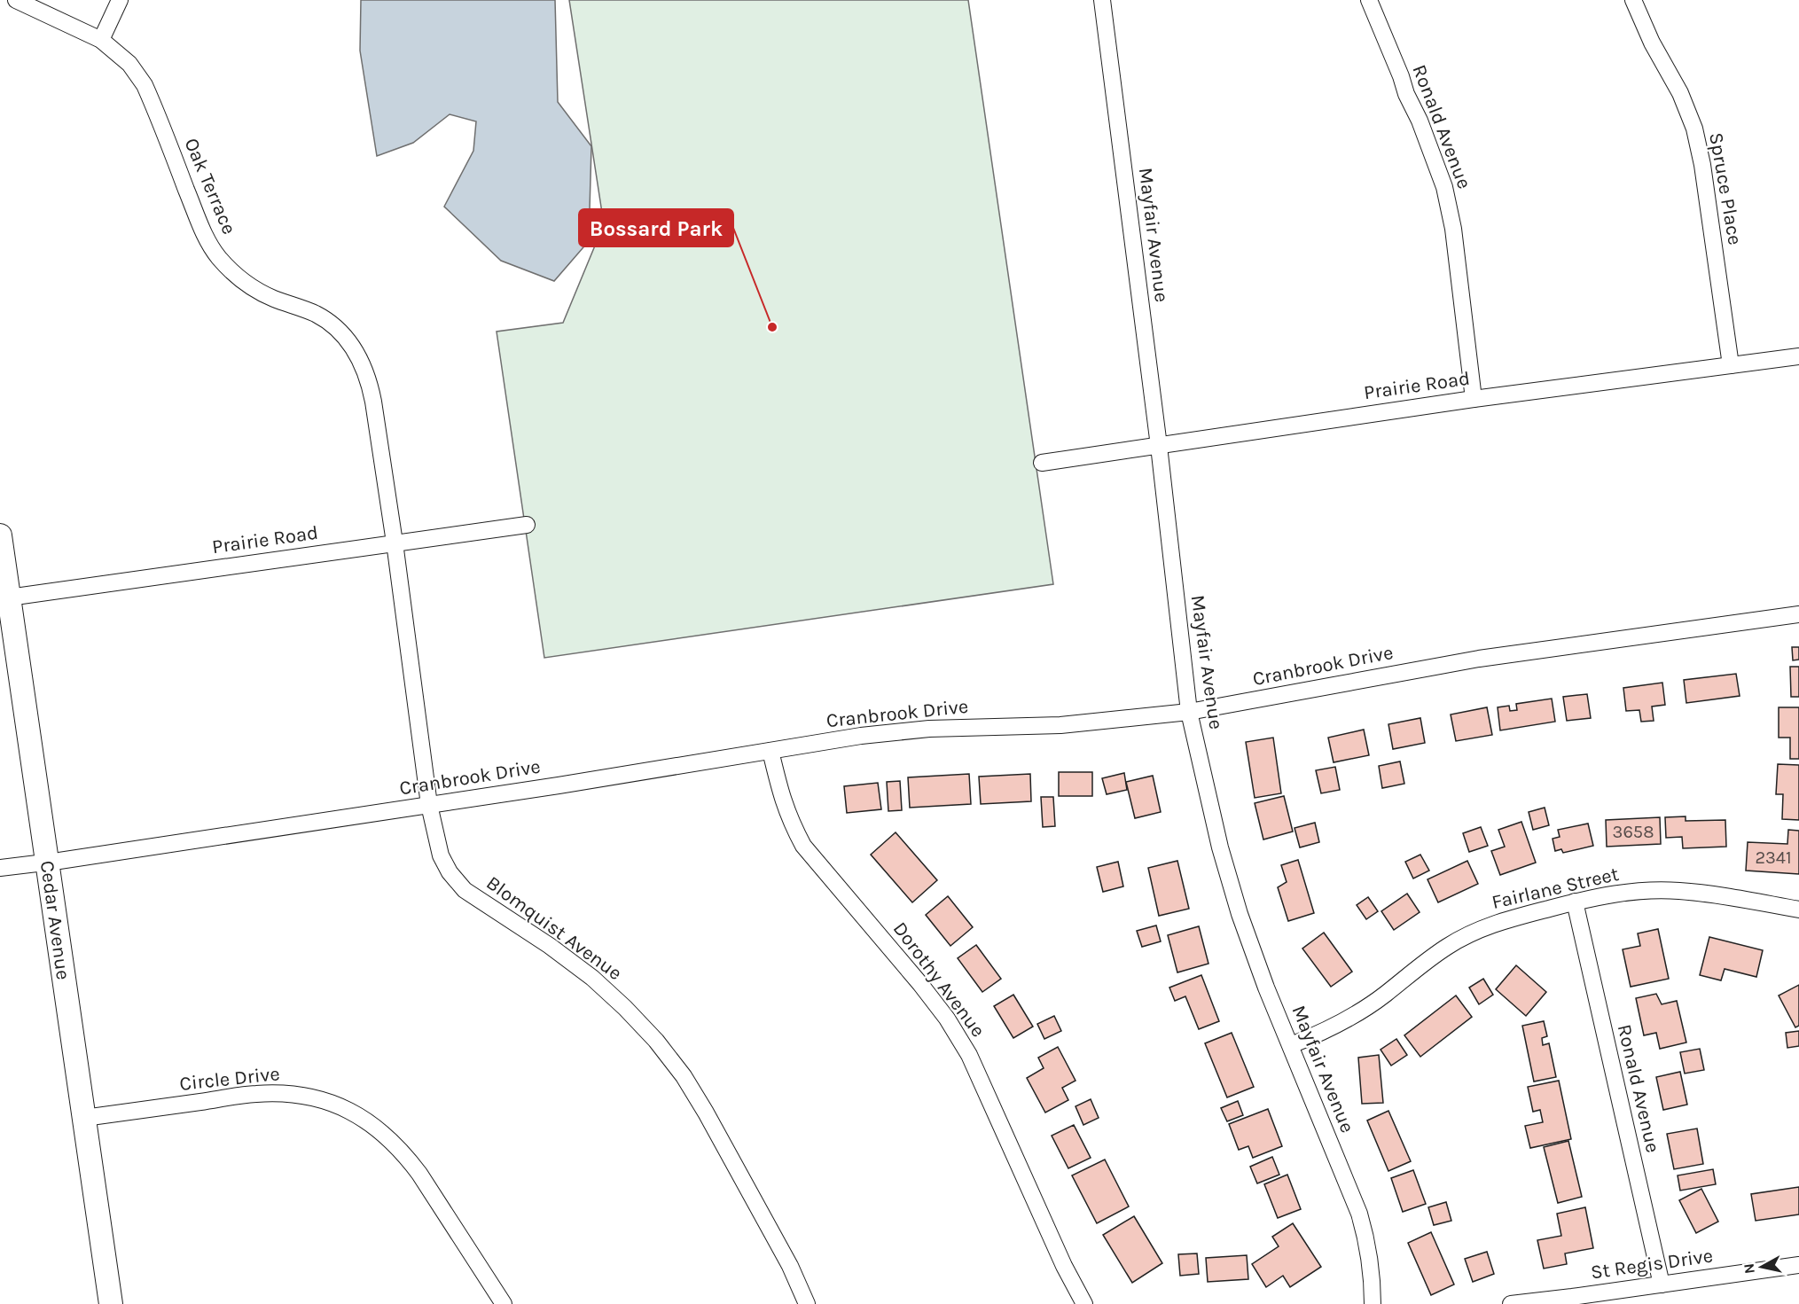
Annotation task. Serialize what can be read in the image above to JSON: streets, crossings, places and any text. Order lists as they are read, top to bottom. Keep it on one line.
{"streets":{"street":["Ronald Avenue","Oak Terrace","Spruce Place","Mayfair Avenue","Prairie Road","Cranbrook Drive","Fairlane Street","Cedar Avenue","Blomquist Avenue","Dorothy Avenue","Circle Drive","St Regis Drive"]},"crossings":[["Ronald Avenue","Prairie Road"],["Ronald Avenue","Fairlane Street"],["Ronald Avenue","St Regis Drive"],["Oak Terrace","Prairie Road"],["Oak Terrace","Blomquist Avenue"],["Spruce Place","Prairie Road"],["Mayfair Avenue","Prairie Road"],["Mayfair Avenue","Cranbrook Drive"],["Mayfair Avenue","Fairlane Street"],["Prairie Road","Cedar Avenue"],["Prairie Road","Blomquist Avenue"],["Cranbrook Drive","Cedar Avenue"],["Cranbrook Drive","Blomquist Avenue"],["Cranbrook Drive","Dorothy Avenue"],["Cedar Avenue","Circle Drive"]],"places":["Bossard Park"],"house_numbers":["3658","2341"],"north":"left"}
